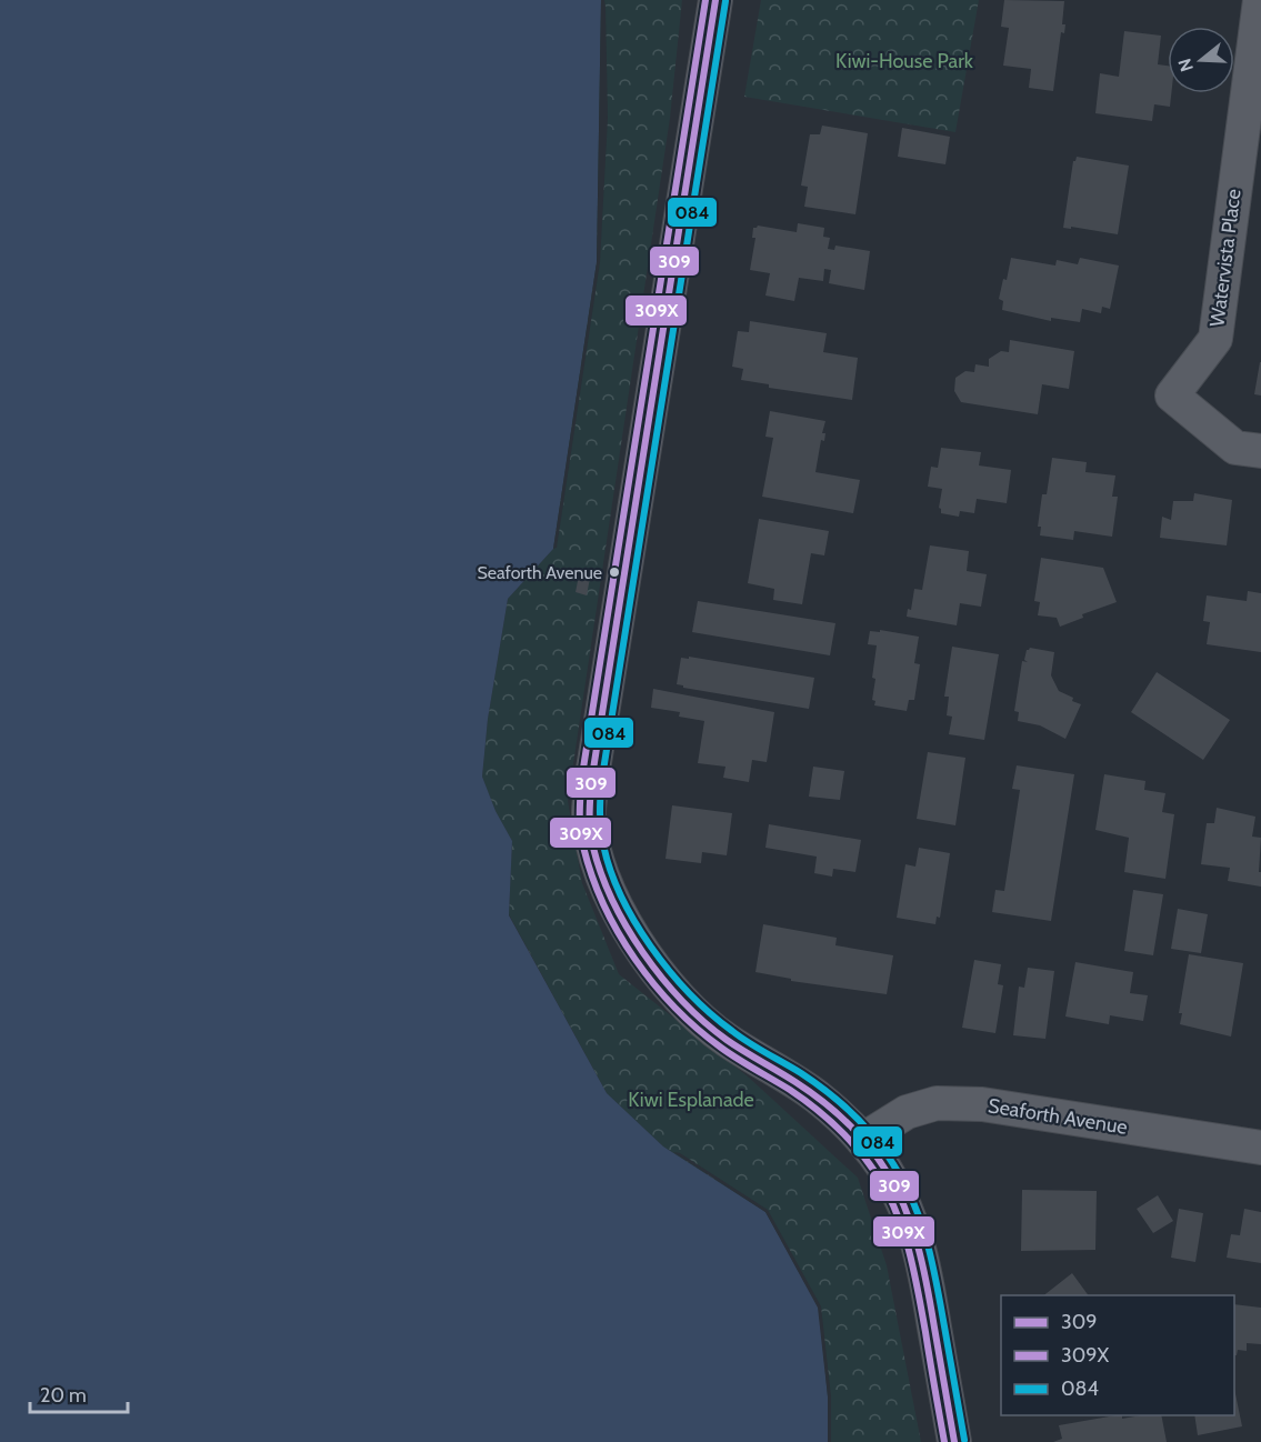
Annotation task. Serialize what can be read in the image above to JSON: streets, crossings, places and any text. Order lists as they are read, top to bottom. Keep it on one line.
{"streets":{"street":["Watervista Place","Seaforth Avenue"]},"parks":["Kiwi-House Park","Kiwi Esplanade"],"places":["Seaforth Avenue"],"lines":["transit line 309","transit line 309X","transit line 084"],"legend":["309","309X","084"],"scale_bar":"20 m","north":"left"}
